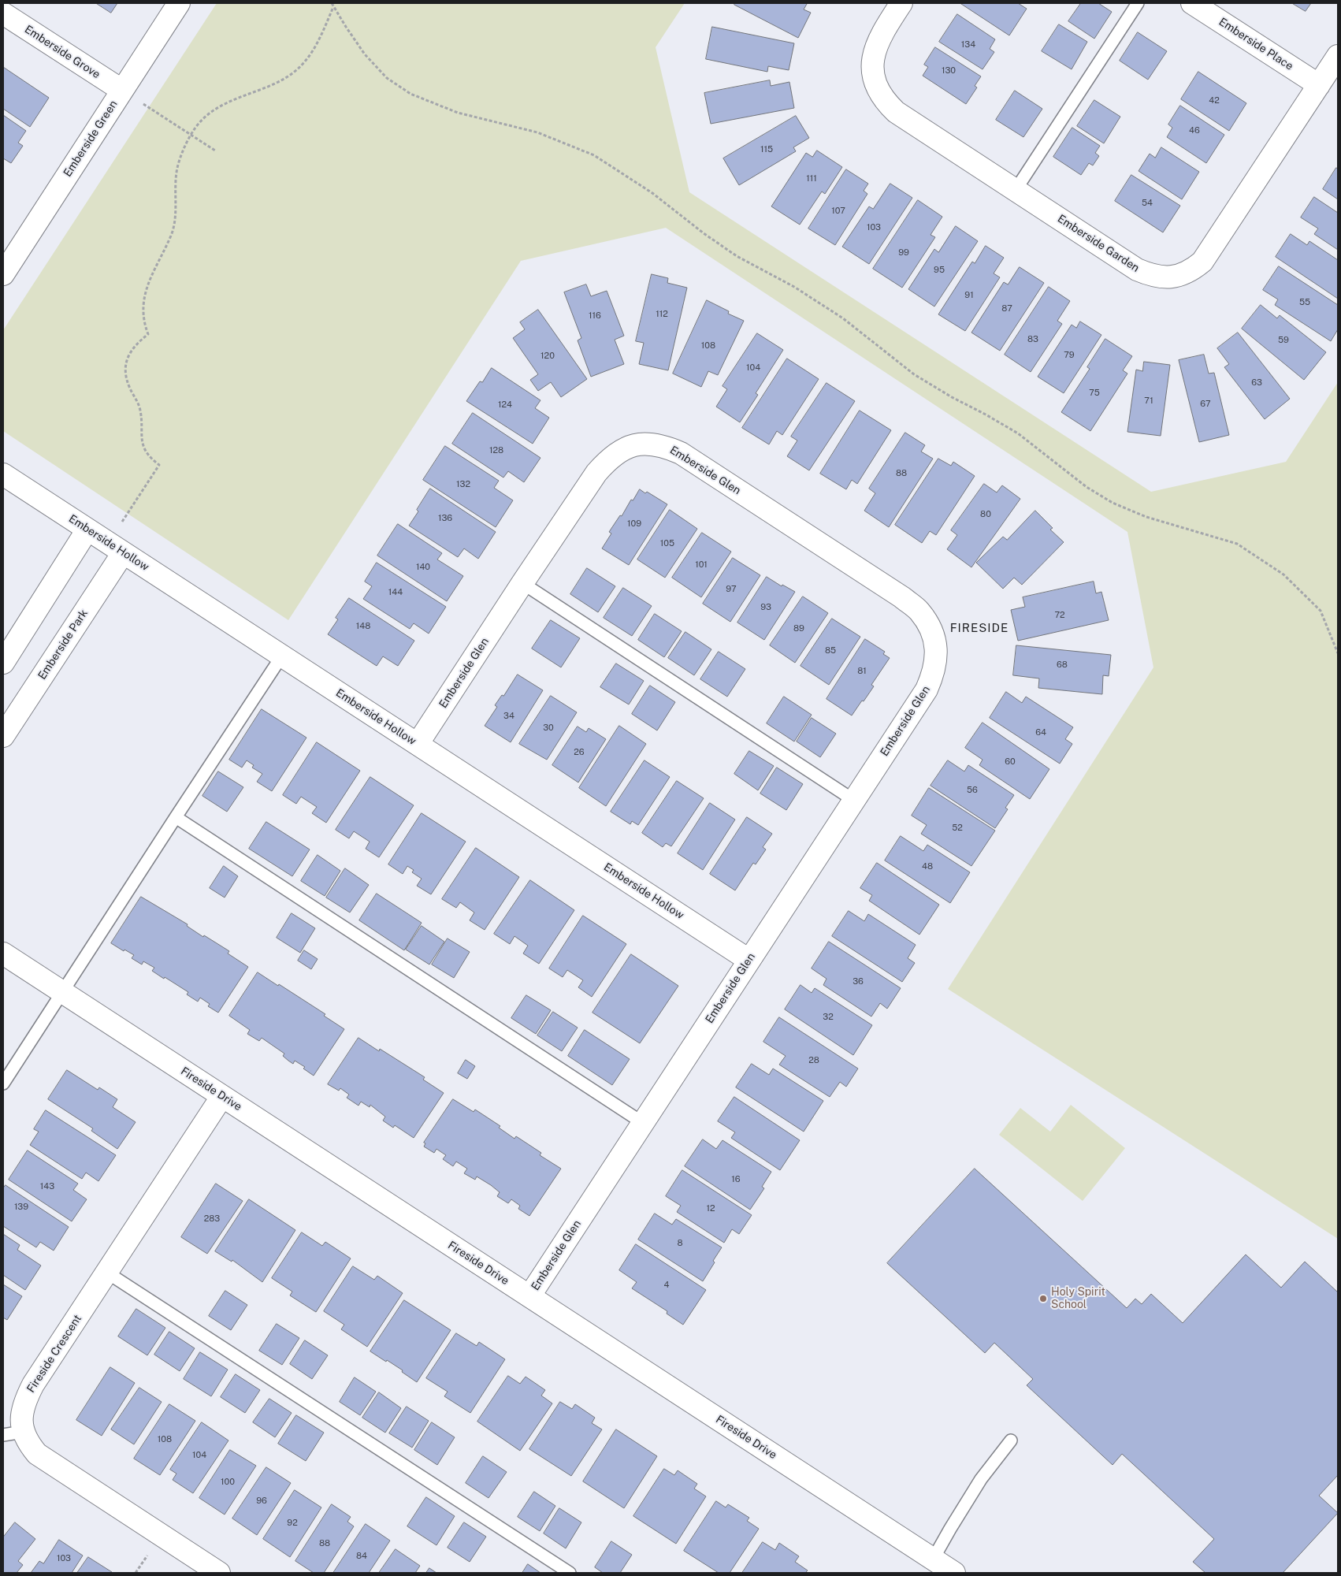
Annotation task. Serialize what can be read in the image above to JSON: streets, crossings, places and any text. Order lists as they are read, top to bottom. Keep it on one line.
{"streets":{"street":["Emberside Place","Emberside Grove","Emberside Green","Emberside Garden","Emberside Glen","Emberside Hollow","Emberside Park","Fireside Drive","Fireside Crescent"]},"crossings":[["Emberside Place","Emberside Garden"],["Emberside Grove","Emberside Green"],["Emberside Glen","Emberside Hollow"],["Emberside Glen","Fireside Drive"],["Emberside Hollow","Emberside Park"],["Fireside Drive","Fireside Crescent"]],"districts":["FIRESIDE"],"places":["Holy Spirit School"],"house_numbers":["134","130","42","46","115","111","54","107","103","99","95","91","55","87","112","116","83","59","108","79","120","104","63","75","71","67","124","128","88","132","80","136","109","105","101","140","97","144","93","72","148","89","85","68","81","34","30","64","26","60","56","52","48","36","32","28","16","143","139","12","283","8","4","108","104","100","96","92","88","84","103"]}
